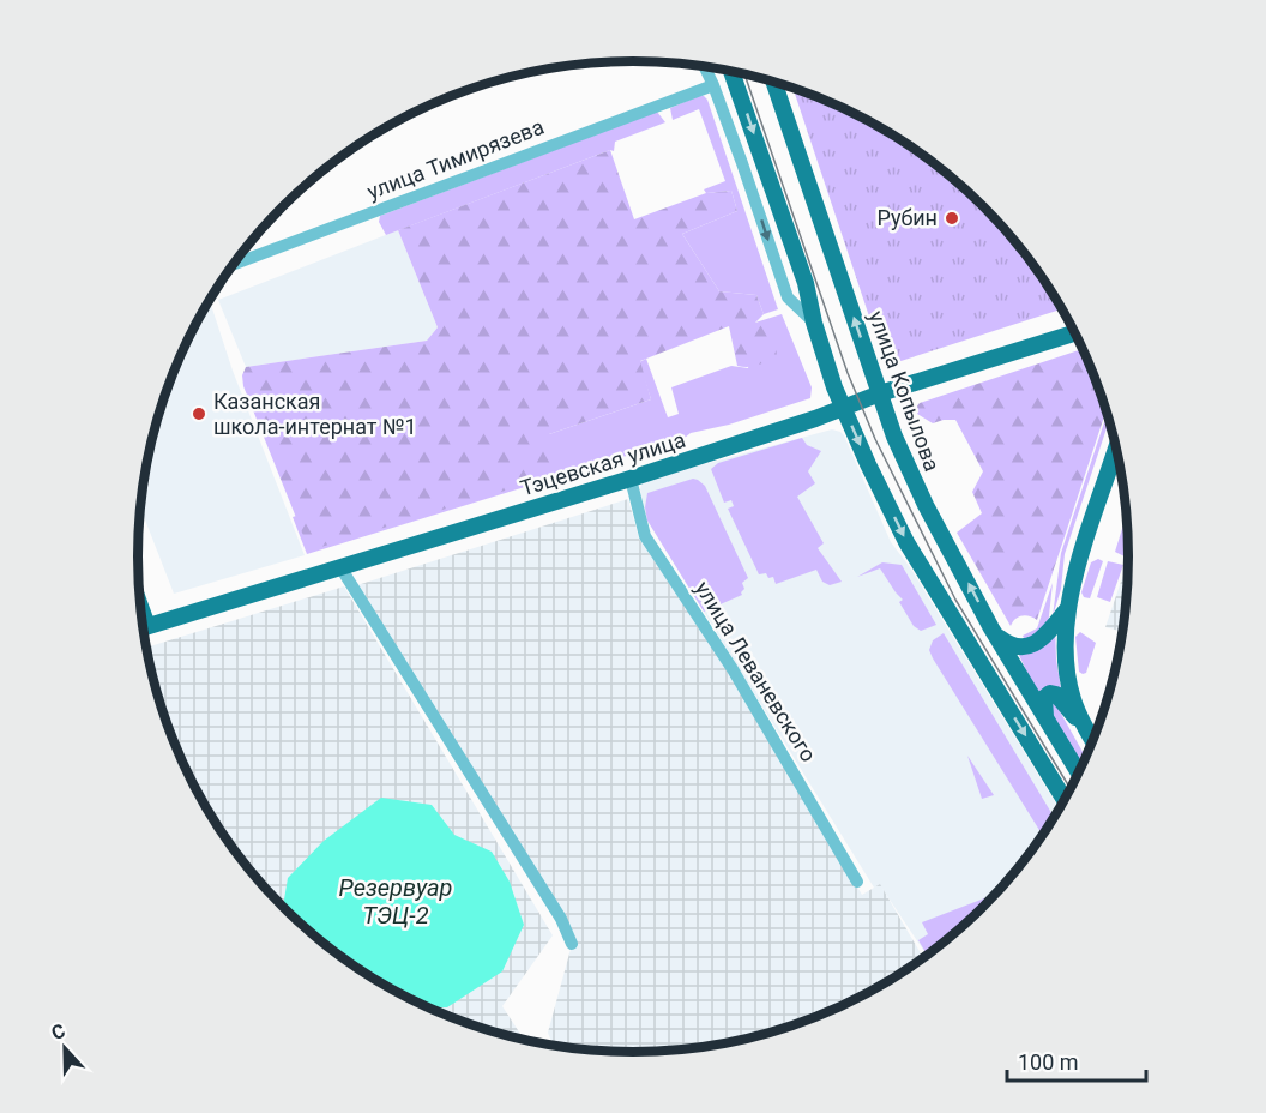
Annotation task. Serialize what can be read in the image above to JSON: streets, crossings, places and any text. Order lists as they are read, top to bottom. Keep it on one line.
{"streets":{"main road":["улица Копылова","Тэцевская улица"],"street":["улица Тимирязева","улица Леваневского"]},"crossings":[["улица Копылова","Тэцевская улица"],["Тэцевская улица","улица Леваневского"]],"water":["Резервуар ТЭЦ-2"],"places":["Рубин","Казанская школа-интернат №1"],"scale_bar":"100 m","north":"top"}
